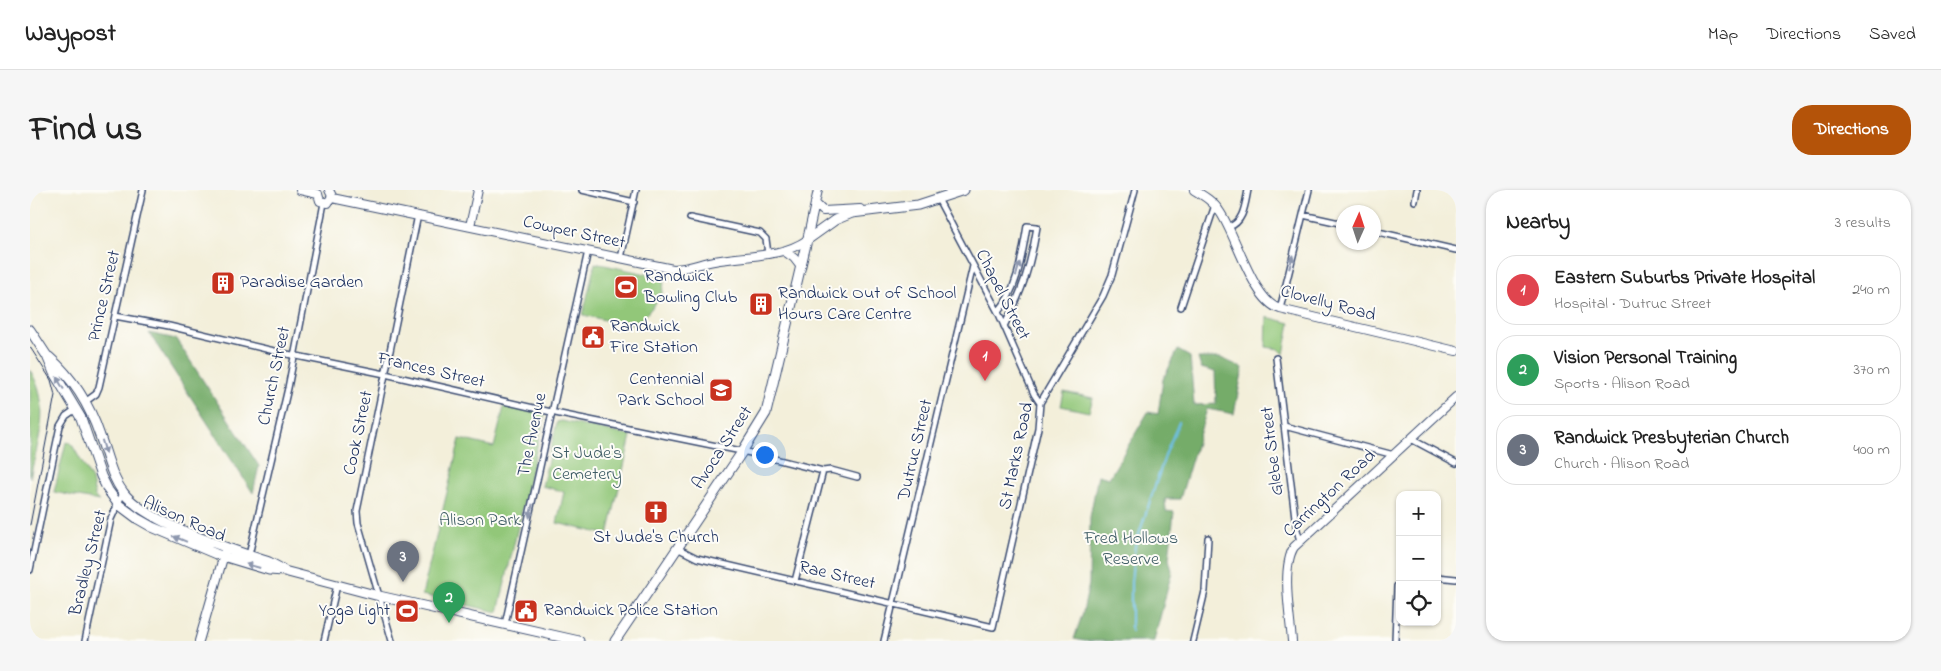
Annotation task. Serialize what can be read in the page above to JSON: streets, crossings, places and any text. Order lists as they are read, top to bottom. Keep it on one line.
{"streets":{"main road":["Cowper Street","Clovelly Road","Avoca Street","Carrington Road","Alison Road"],"street":["Chapel Street","Prince Street","Frances Street","Church Street","Cook Street","The Avenue","Dutruc Street","Glebe Street","St Marks Road","Bradley Street","Rae Street"]},"crossings":[["Cowper Street","Cook Street"],["Cowper Street","The Avenue"],["Cowper Street","Avoca Street"],["Chapel Street","Dutruc Street"],["Chapel Street","St Marks Road"],["Prince Street","Frances Street"],["Prince Street","Alison Road"],["Frances Street","Church Street"],["Frances Street","Cook Street"],["Frances Street","The Avenue"],["Frances Street","Avoca Street"],["Church Street","Alison Road"],["Cook Street","Alison Road"],["The Avenue","Alison Road"],["Avoca Street","Rae Street"],["Dutruc Street","Rae Street"],["Glebe Street","Carrington Road"],["St Marks Road","Rae Street"],["Alison Road","Bradley Street"]],"one_way":["The Avenue"],"parks":["St Jude's Cemetery","Alison Park","Fred Hollows Reserve"],"places":{"building":["Paradise Garden","Randwick Out of School Hours Care Centre"],"sports":["Randwick Bowling Club","Yoga Light"],"public building":["Randwick Fire Station","Randwick Police Station"],"school or university":["Centennial Park School"],"church":["St Jude's Church"]},"north":"top","page":{"header":"Waypost","nav":["Map","Directions","Saved"],"title":"Find us","buttons":"Directions","heading":["Nearby","3 results"],"list":[{"mark":"1","name":"Eastern Suburbs Private Hospital","note":"Hospital · Dutruc Street","value":"240 m"},{"mark":"2","name":"Vision Personal Training","note":"Sports · Alison Road","value":"370 m"},{"mark":"3","name":"Randwick Presbyterian Church","note":"Church · Alison Road","value":"400 m"}],"pins":["1","3","2"],"map_buttons":["+","−"]}}
